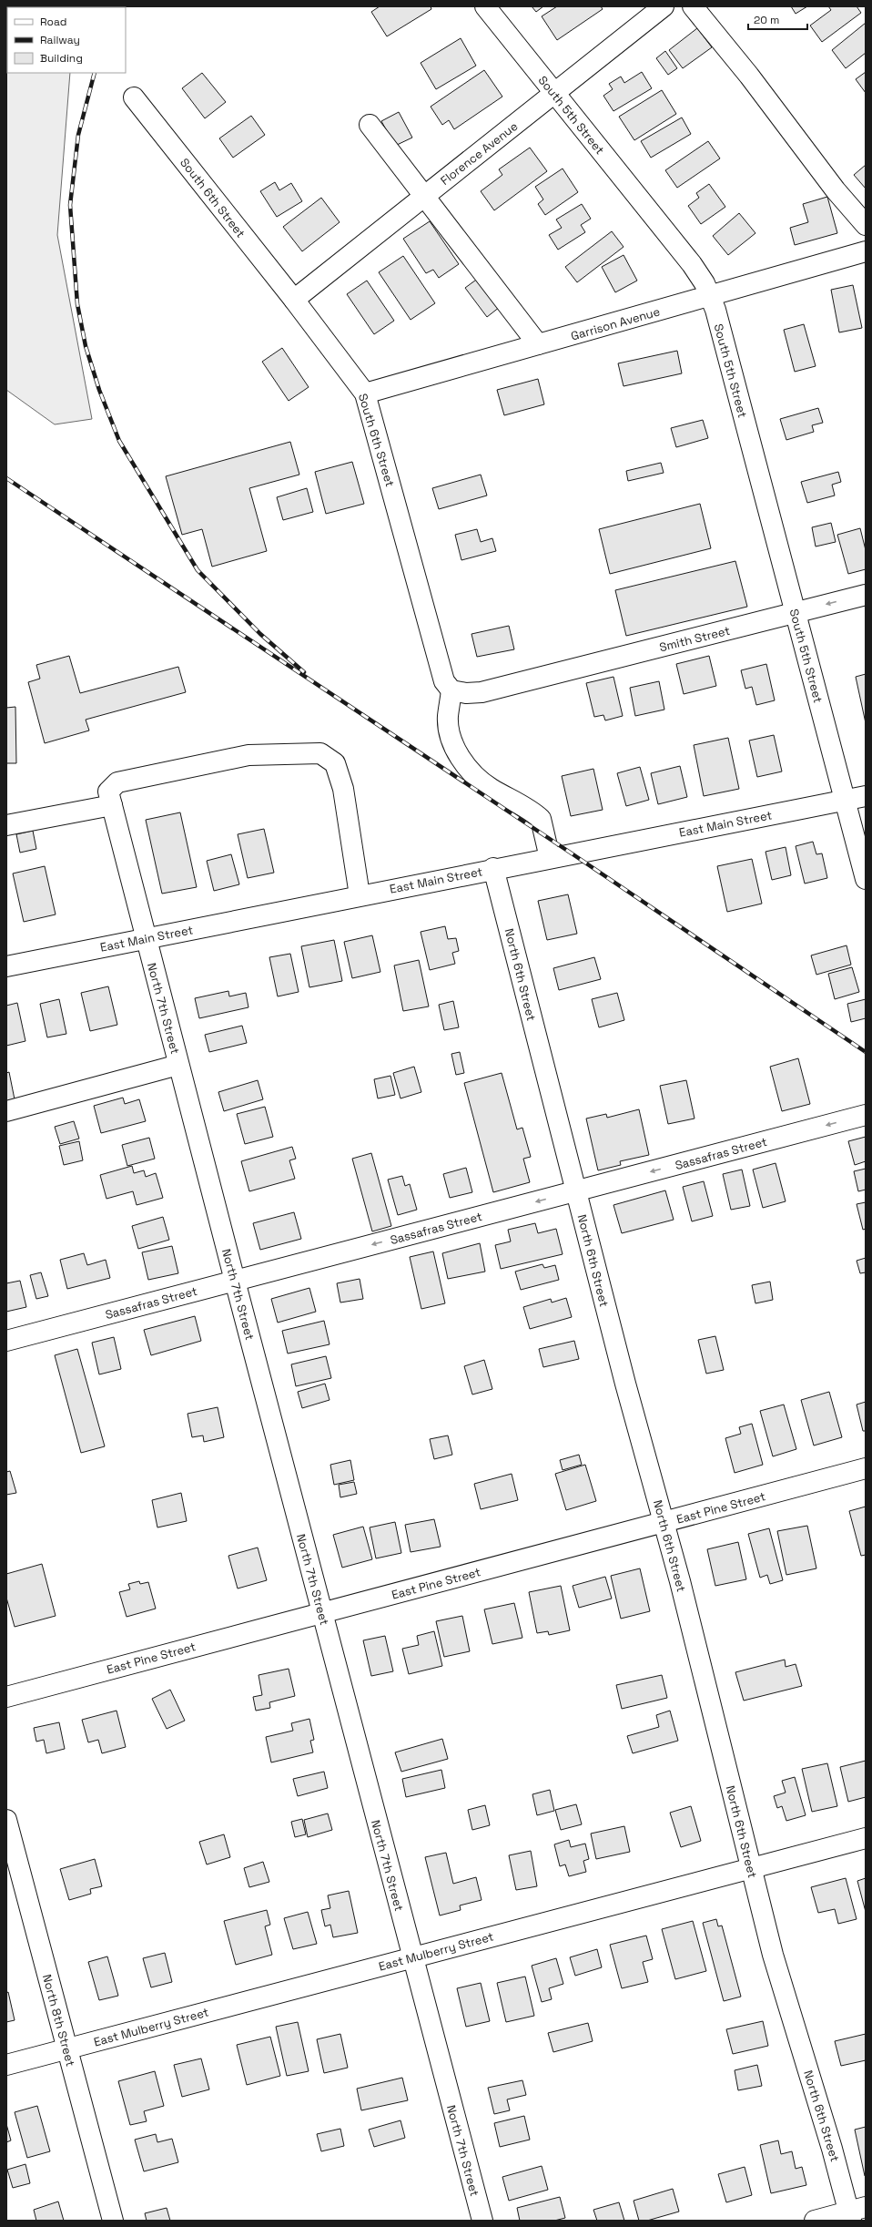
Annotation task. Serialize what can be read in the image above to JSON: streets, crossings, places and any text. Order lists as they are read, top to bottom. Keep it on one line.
{"streets":{"main road":["South 5th Street","Florence Avenue","South 6th Street","Garrison Avenue","Smith Street","East Main Street","North 6th Street","North 7th Street","Sassafras Street","East Pine Street","East Mulberry Street","North 8th Street"]},"crossings":[["South 5th Street","Florence Avenue"],["South 5th Street","Garrison Avenue"],["South 5th Street","Smith Street"],["South 5th Street","East Main Street"],["Florence Avenue","South 6th Street"],["South 6th Street","Garrison Avenue"],["South 6th Street","Smith Street"],["East Main Street","North 6th Street"],["East Main Street","North 7th Street"],["North 6th Street","Sassafras Street"],["North 6th Street","East Pine Street"],["North 6th Street","East Mulberry Street"],["North 7th Street","Sassafras Street"],["North 7th Street","East Pine Street"],["North 7th Street","East Mulberry Street"],["East Mulberry Street","North 8th Street"]],"one_way":["Sassafras Street"],"legend":["Road","Railway","Building"],"scale_bar":"20 m"}
